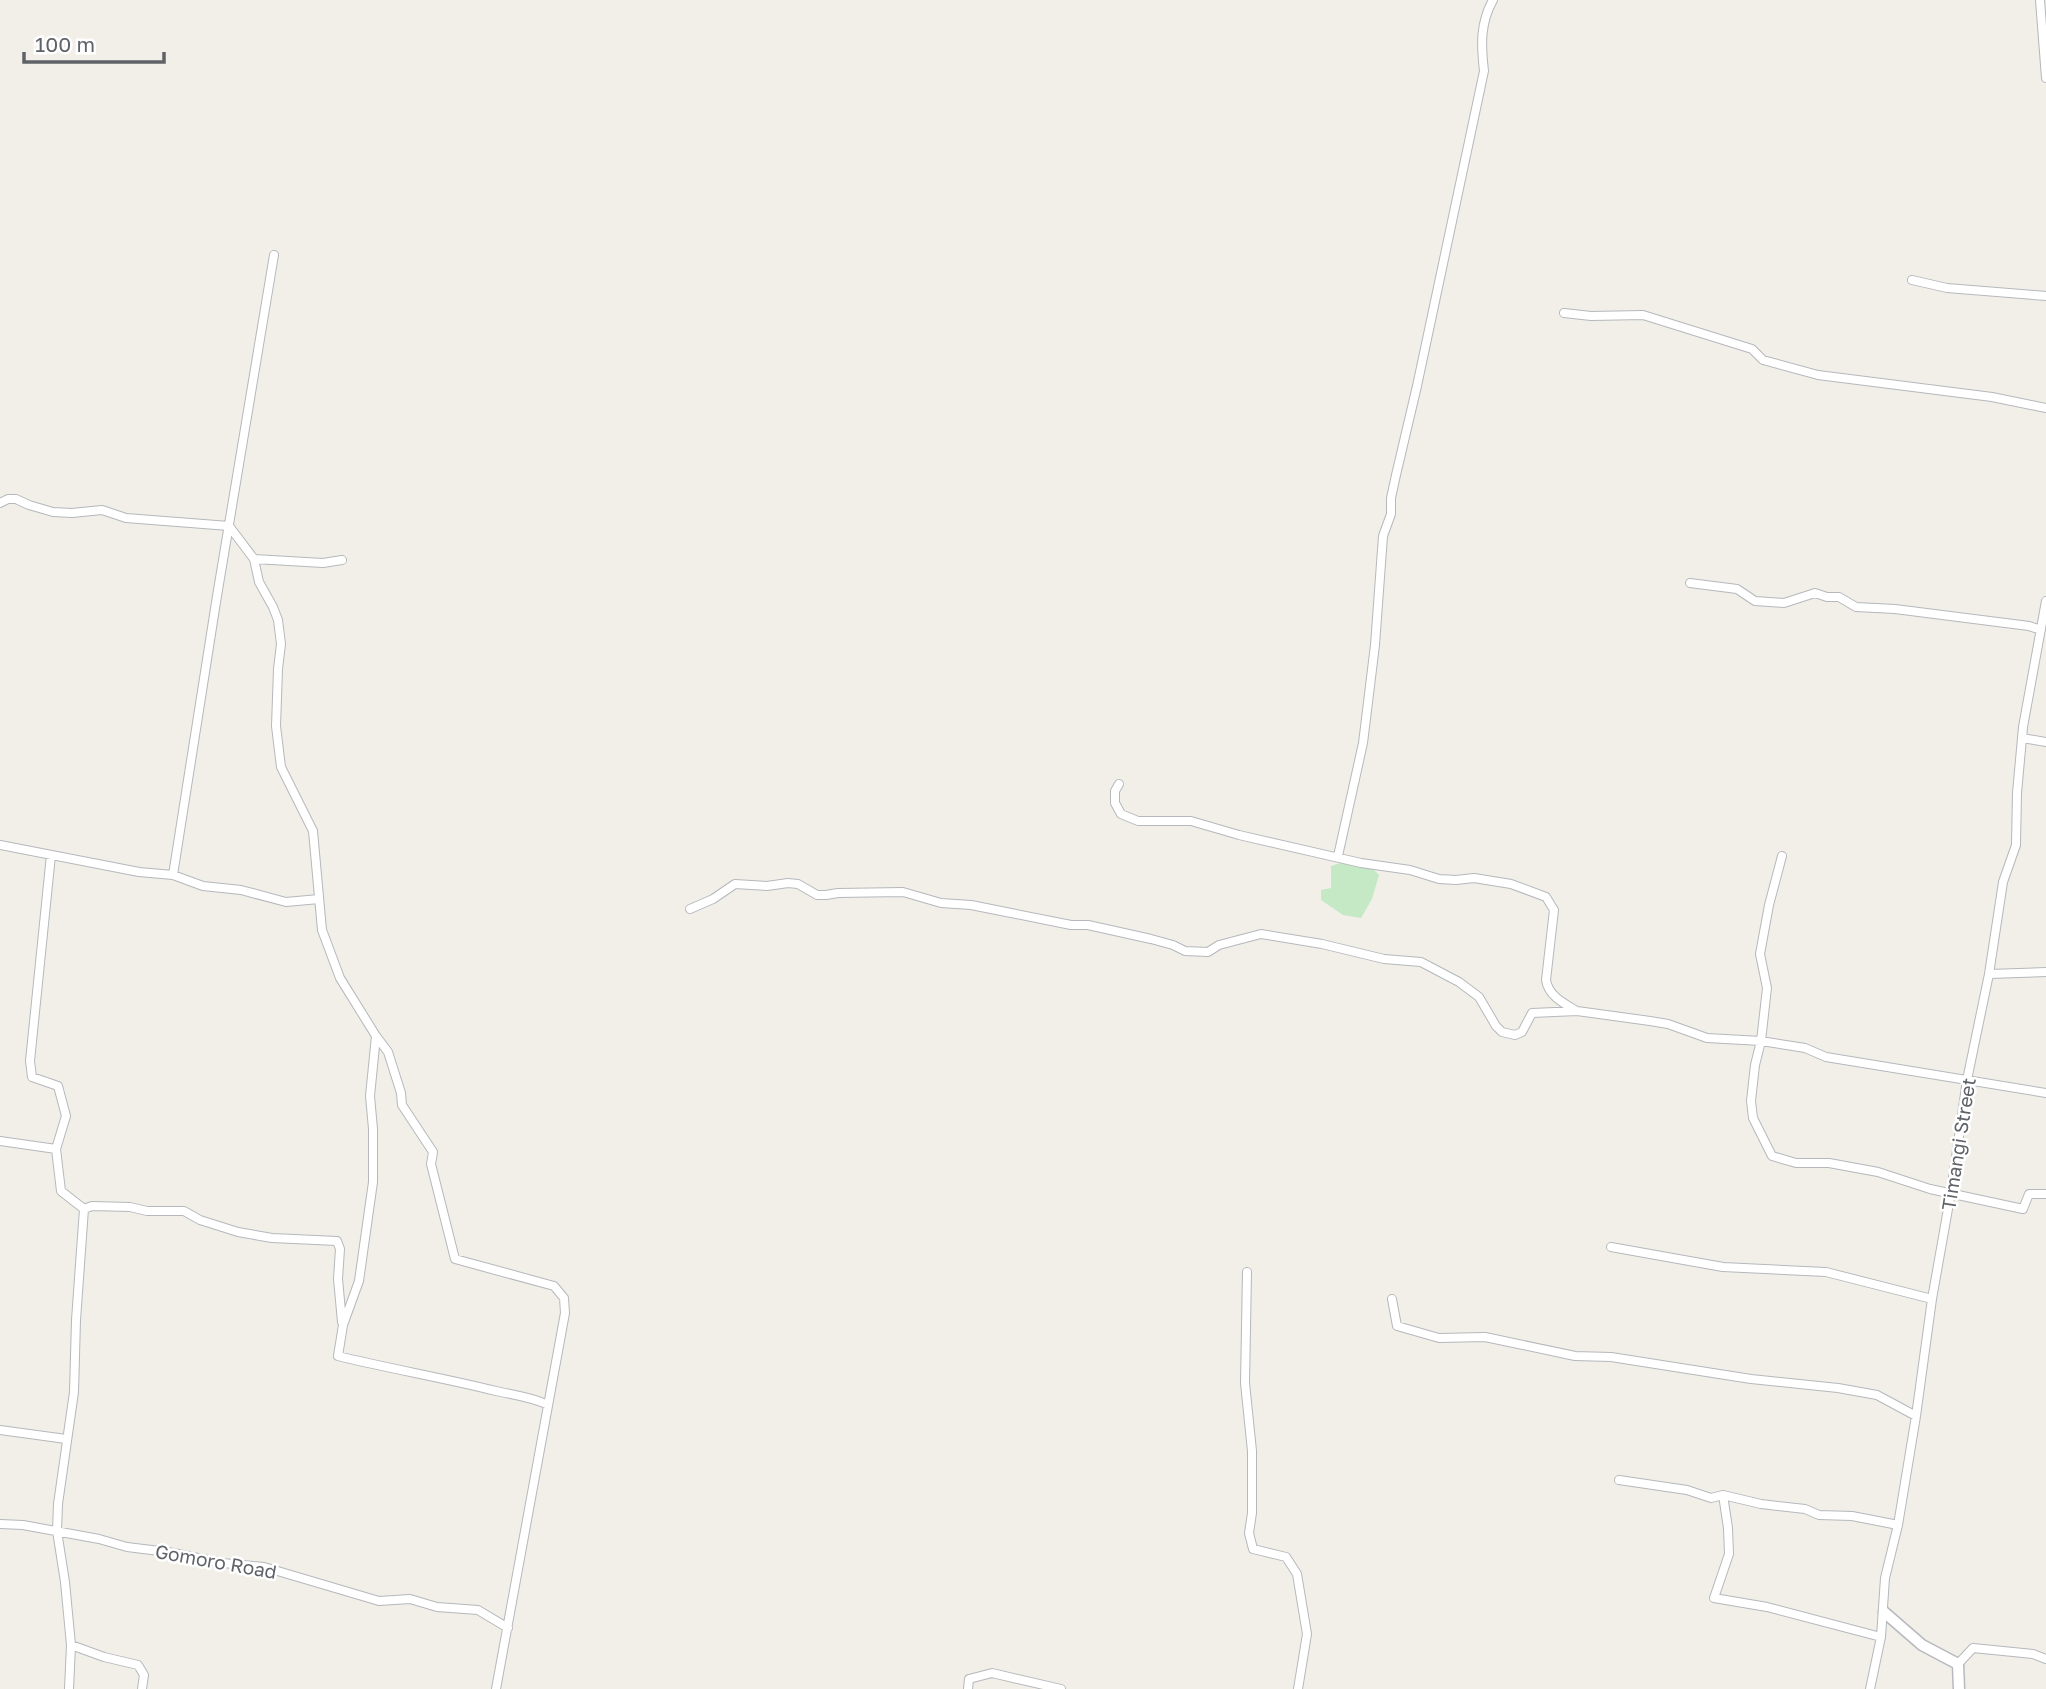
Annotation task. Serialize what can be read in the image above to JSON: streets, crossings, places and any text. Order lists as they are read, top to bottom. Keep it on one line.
{"streets":{"street":["Timangi Street","Gomoro Road"]},"scale_bar":"100 m"}
